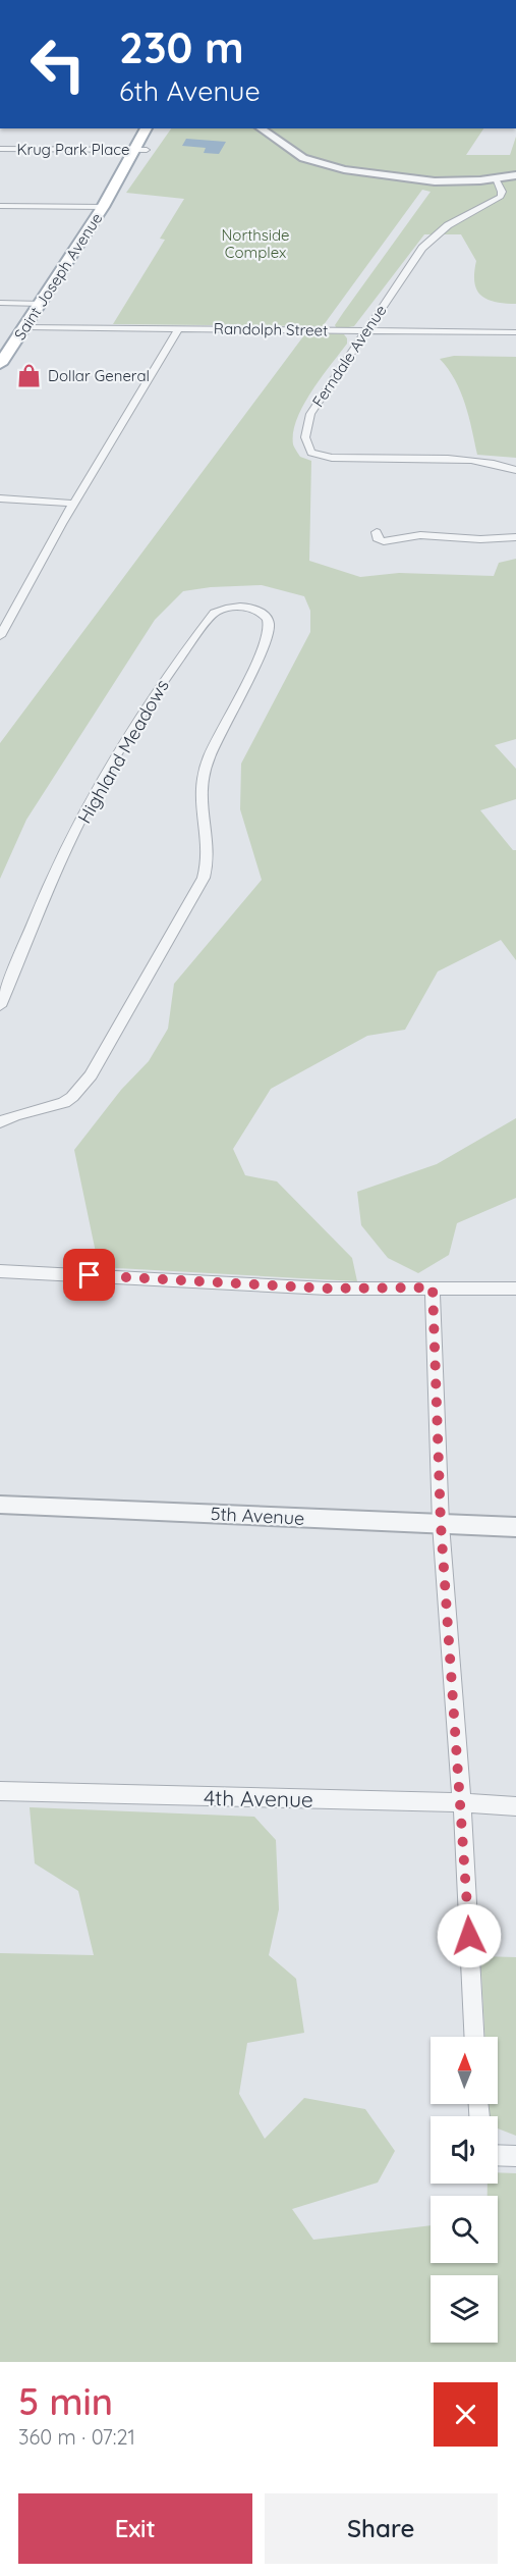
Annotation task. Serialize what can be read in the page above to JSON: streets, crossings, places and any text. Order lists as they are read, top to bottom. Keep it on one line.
{"streets":{"main road":["Saint Joseph Avenue"],"street":["Krug Park Place","Randolph Street","Ferndale Avenue","Highland Meadows","5th Avenue","4th Avenue"]},"crossings":[["Krug Park Place","Saint Joseph Avenue"],["Saint Joseph Avenue","Randolph Street"],["Randolph Street","Ferndale Avenue"]],"parks":["Northside Complex"],"places":{"shop":["Dollar General"]},"north":"top","page":{"turn":["230 m","6th Avenue"],"heading":["5 min","360 m · 07:21"],"buttons":["Exit","Share"]}}
